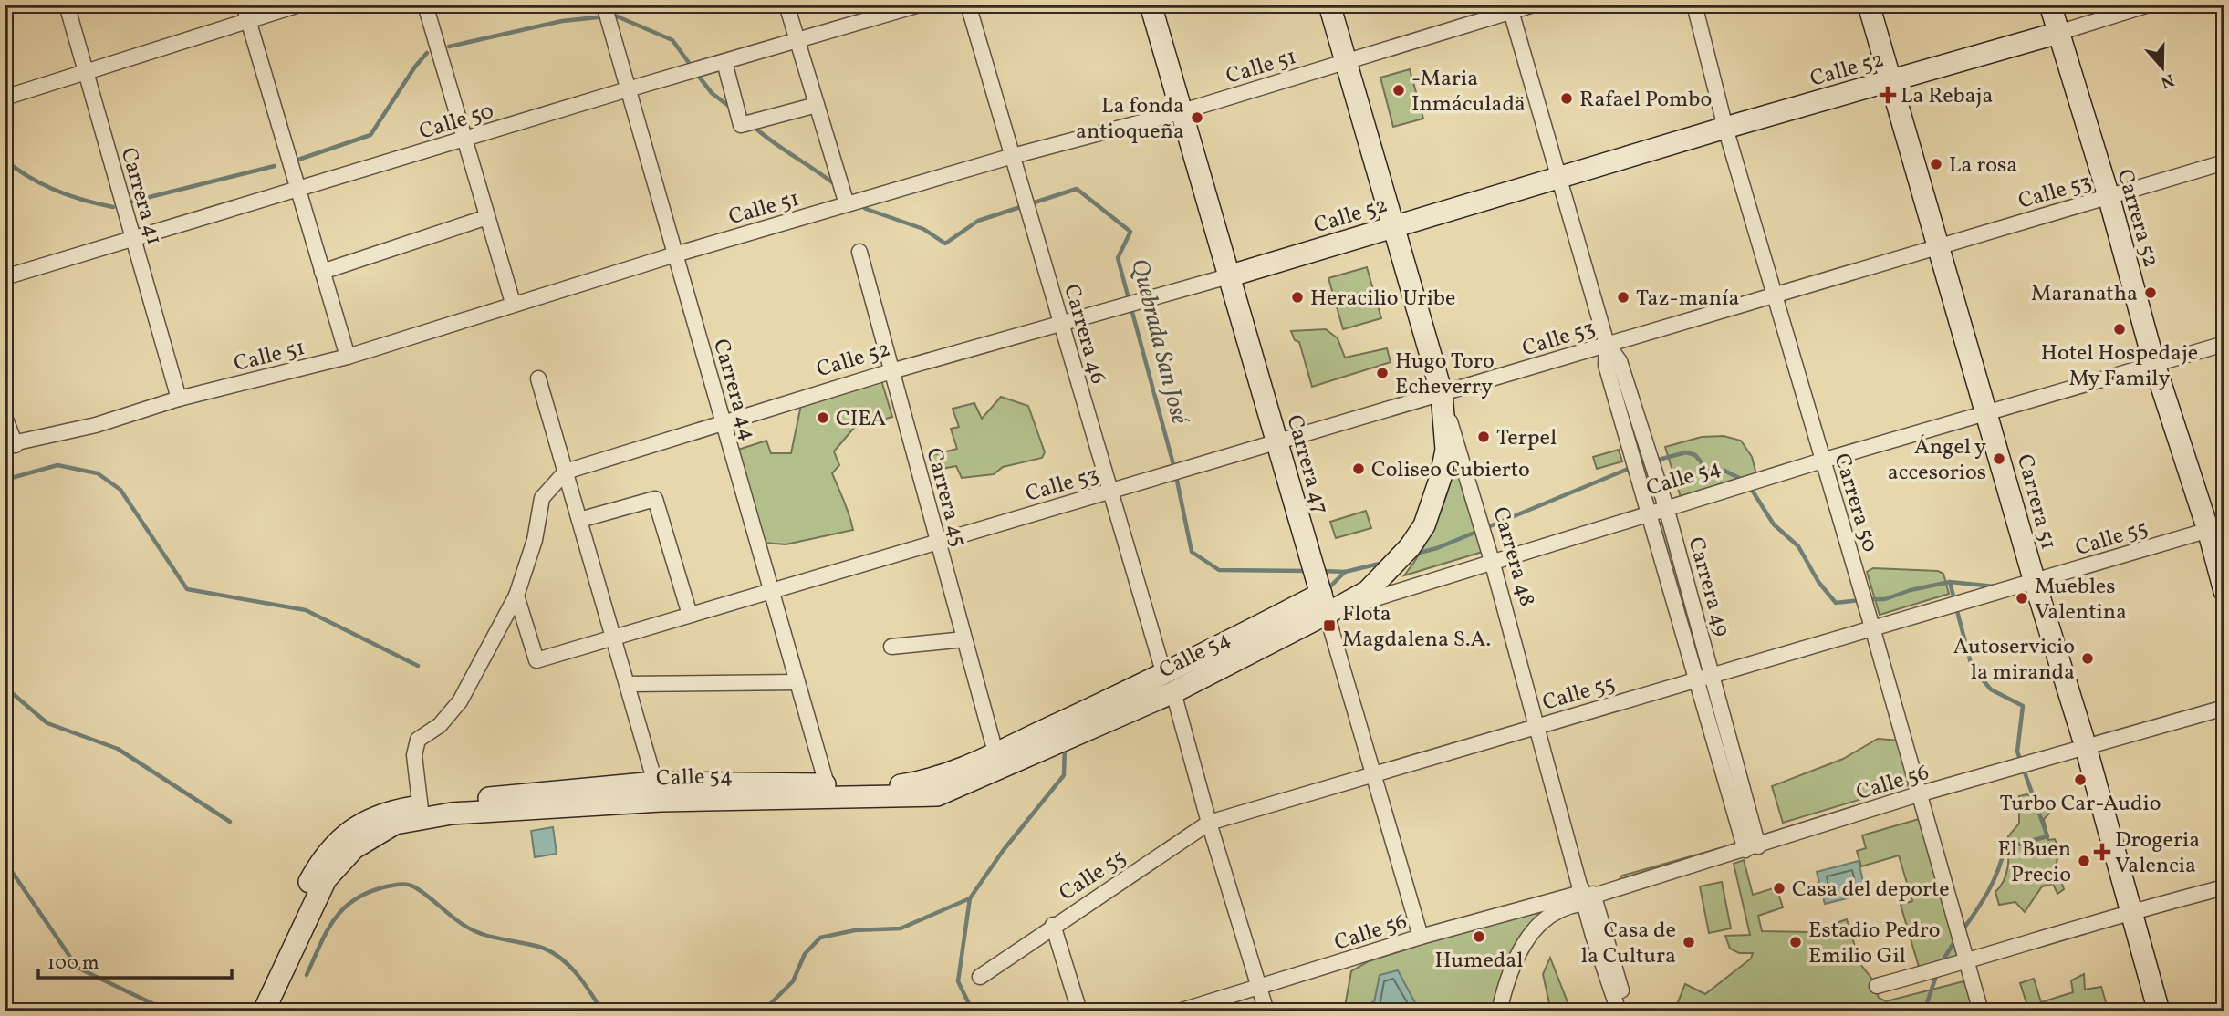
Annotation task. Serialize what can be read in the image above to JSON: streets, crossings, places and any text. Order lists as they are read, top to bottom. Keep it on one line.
{"streets":{"main road":["Calle 52","Carrera 52","Carrera 47","Calle 54","Carrera 51","Carrera 48"],"street":["Calle 51","Calle 50","Calle 53","Carrera 41","Carrera 46","Carrera 44","Carrera 45","Carrera 50","Calle 55","Carrera 49","Calle 56"]},"crossings":[["Calle 51","Carrera 41"],["Calle 51","Carrera 46"],["Calle 51","Carrera 44"],["Calle 51","Carrera 47"],["Calle 51","Carrera 48"],["Calle 51","Carrera 49"],["Calle 52","Carrera 52"],["Calle 52","Carrera 46"],["Calle 52","Carrera 44"],["Calle 52","Carrera 47"],["Calle 52","Carrera 45"],["Calle 52","Carrera 51"],["Calle 52","Carrera 50"],["Calle 52","Carrera 48"],["Calle 52","Carrera 49"],["Calle 50","Carrera 41"],["Calle 50","Carrera 44"],["Calle 53","Carrera 52"],["Calle 53","Carrera 46"],["Calle 53","Carrera 44"],["Calle 53","Carrera 47"],["Calle 53","Carrera 45"],["Calle 53","Carrera 51"],["Calle 53","Carrera 50"],["Calle 53","Carrera 48"],["Calle 53","Carrera 49"],["Carrera 52","Calle 54"],["Carrera 52","Calle 55"],["Carrera 46","Calle 54"],["Carrera 46","Calle 55"],["Carrera 46","Calle 56"],["Carrera 44","Calle 54"],["Carrera 47","Calle 54"],["Carrera 47","Calle 55"],["Carrera 47","Calle 56"],["Calle 54","Carrera 45"],["Calle 54","Carrera 51"],["Calle 54","Carrera 50"],["Calle 54","Carrera 48"],["Calle 54","Carrera 49"],["Carrera 51","Calle 55"],["Carrera 51","Calle 56"],["Carrera 50","Calle 55"],["Carrera 50","Calle 56"],["Calle 55","Carrera 48"],["Calle 55","Carrera 49"],["Carrera 48","Calle 56"],["Carrera 49","Calle 56"]],"water":["Quebrada San José"],"places":{"other":["-Maria Inmáculadä","Rafael Pombo","La fonda antioqueña","La rosa","Maranatha","Heracilio Uribe","Taz-manía","Hotel Hospedaje My Family","Hugo Toro Echeverry","CIEA","Terpel","Ángel y accesorios","Coliseo Cubierto","Muebles Valentina","Autoservicio la miranda","Turbo Car-Audio","El Buen Precio","Casa del deporte","Humedal","Casa de la Cultura","Estadio Pedro Emilio Gil"],"health":["La Rebaja","Drogeria Valencia"],"transit":["Flota Magdalena S.A."]},"scale_bar":"100 m","north":"bottom"}
